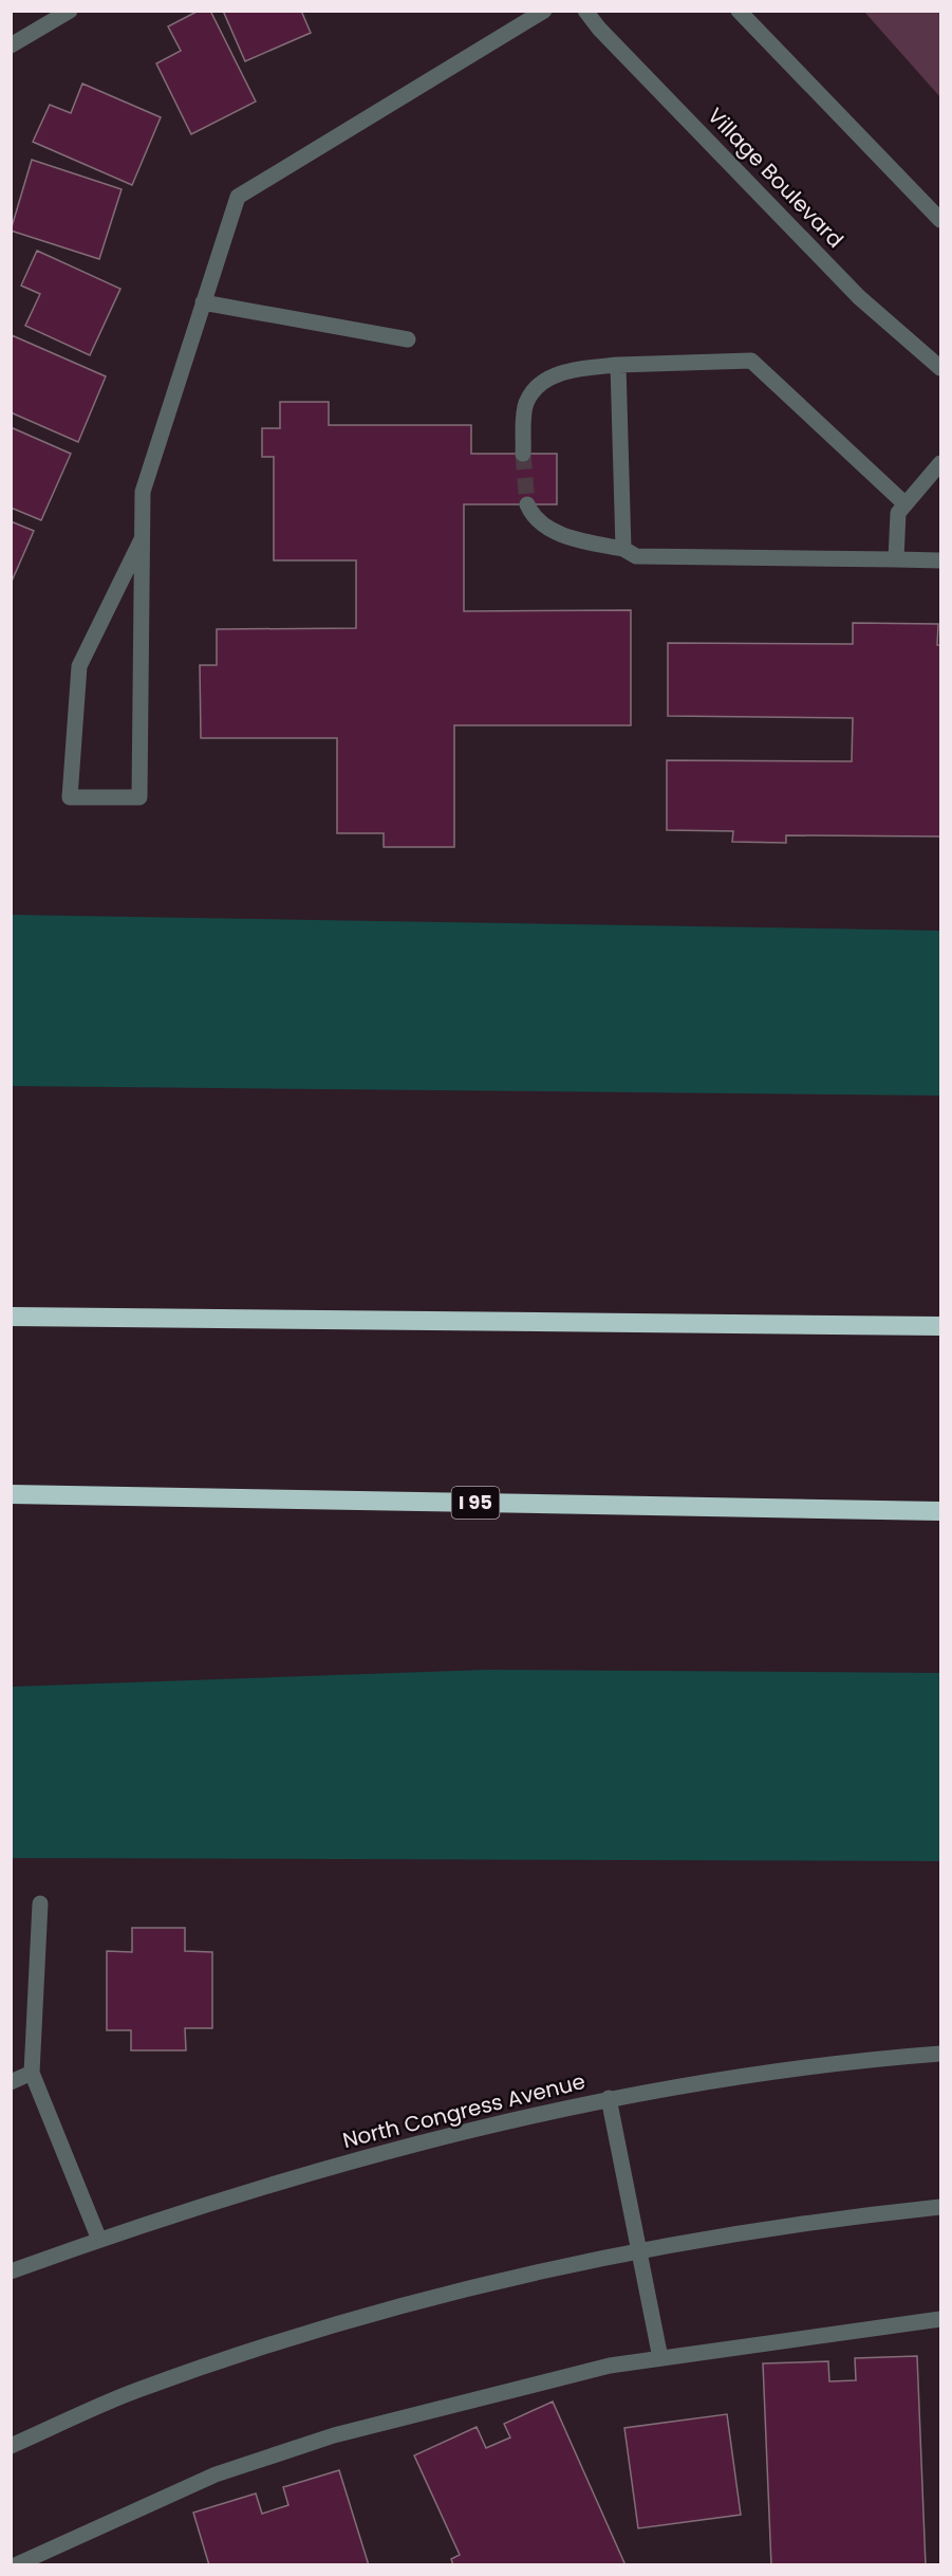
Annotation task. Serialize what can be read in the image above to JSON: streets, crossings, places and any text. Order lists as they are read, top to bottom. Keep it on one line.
{"streets":{"highway":["I 95"],"street":["Village Boulevard","North Congress Avenue"]}}
